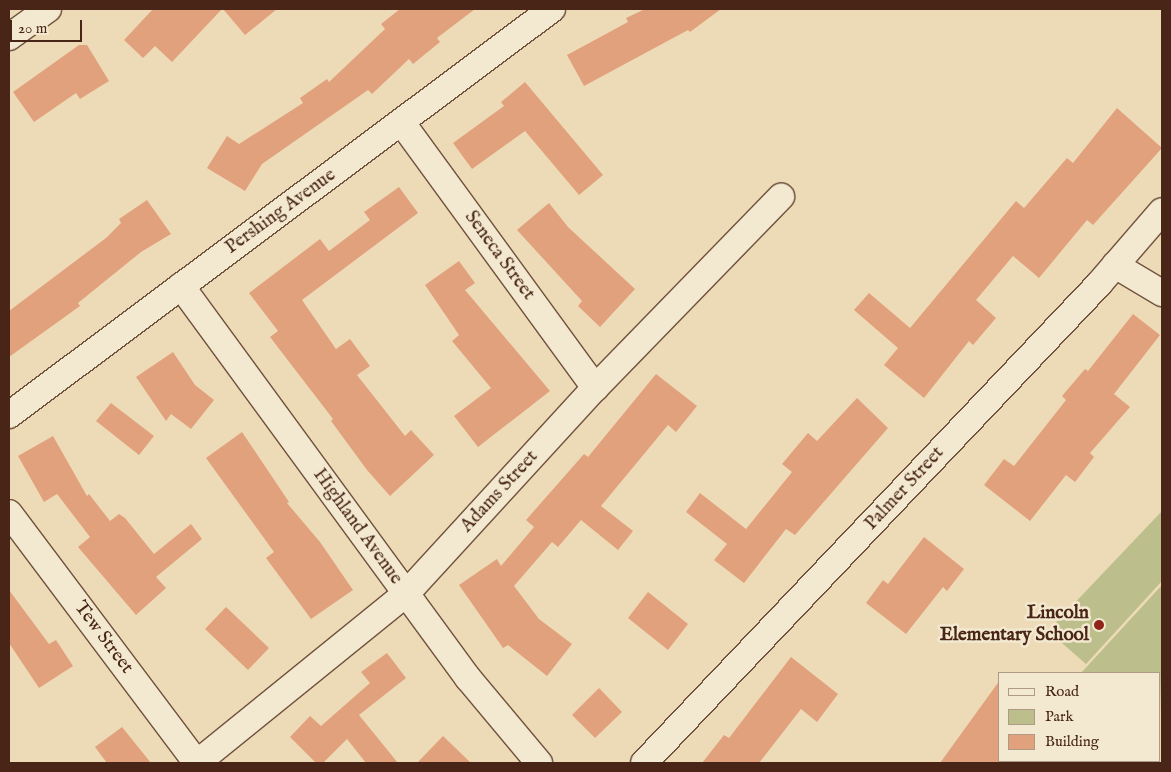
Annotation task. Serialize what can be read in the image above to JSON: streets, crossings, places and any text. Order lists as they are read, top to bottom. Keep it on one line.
{"streets":{"street":["Pershing Avenue","Seneca Street","Palmer Street","Adams Street","Highland Avenue","Tew Street"]},"crossings":[["Pershing Avenue","Seneca Street"],["Pershing Avenue","Highland Avenue"],["Seneca Street","Adams Street"],["Adams Street","Highland Avenue"],["Adams Street","Tew Street"]],"places":["Lincoln Elementary School"],"legend":["Road","Park","Building"],"scale_bar":"20 m"}
